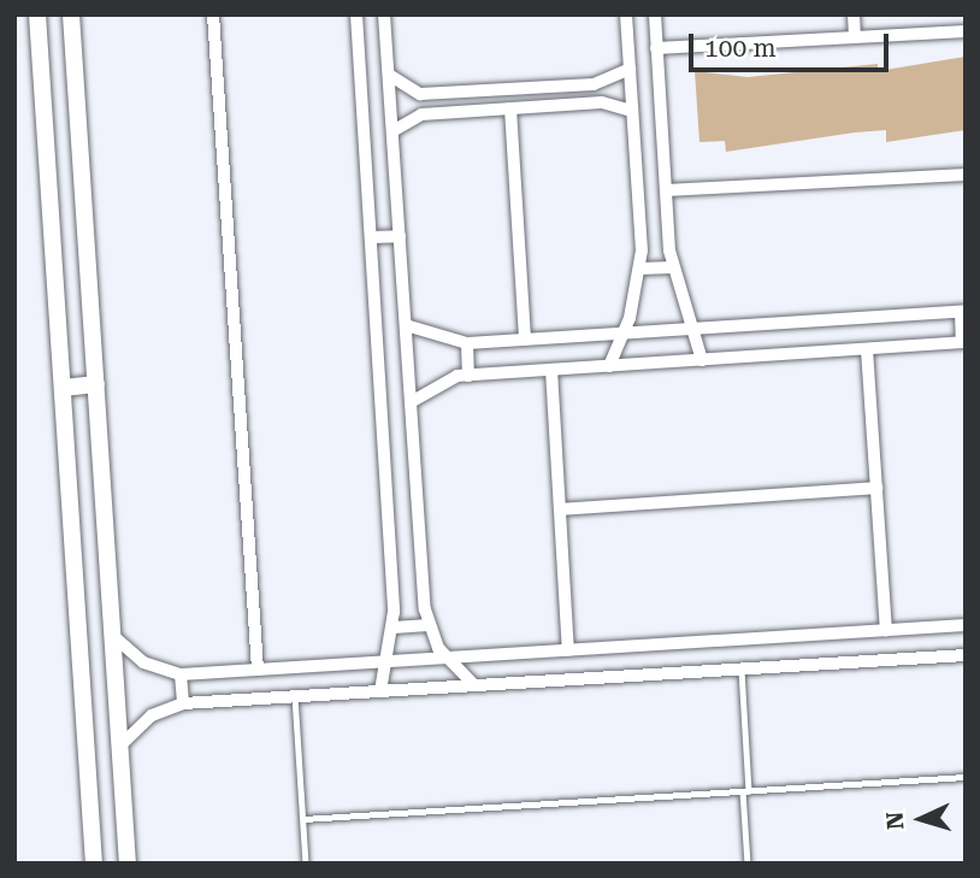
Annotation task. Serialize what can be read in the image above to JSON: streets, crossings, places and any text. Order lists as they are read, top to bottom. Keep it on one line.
{"scale_bar":"100 m","north":"left"}
